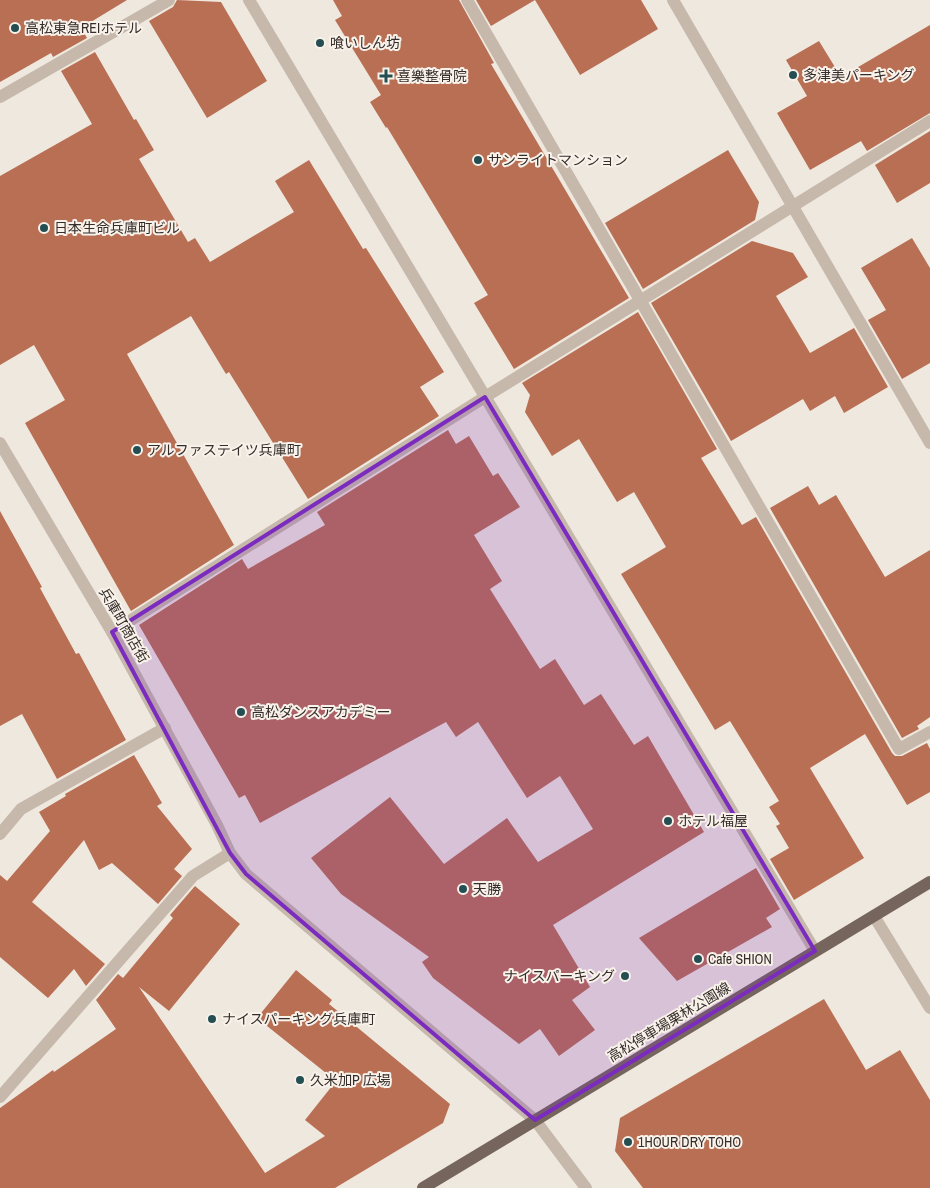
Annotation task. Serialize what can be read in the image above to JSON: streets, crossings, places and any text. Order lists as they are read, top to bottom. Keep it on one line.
{"streets":{"main road":["高松停車場栗林公園線"],"street":["兵庫町商店街"]},"crossings":[["兵庫町商店街","高松停車場栗林公園線"]],"places":{"other":["高松東急REIホテル","喰いしん坊","多津美パーキング","サンライトマンション","日本生命兵庫町ビル","アルファステイツ兵庫町","高松ダンスアカデミー","ホテル福屋","天勝","Cafe SHION","ナイスパーキング","ナイスパーキング兵庫町","久米加P 広場","1HOUR DRY TOHO"],"health":["喜樂整骨院"]}}
